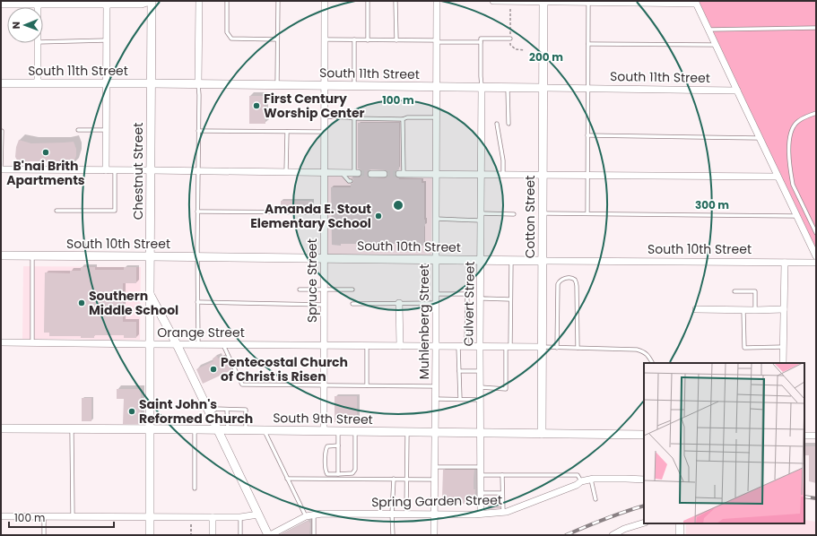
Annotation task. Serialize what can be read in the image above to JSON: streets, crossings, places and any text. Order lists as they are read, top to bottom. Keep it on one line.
{"streets":{"street":["South 11th Street","Chestnut Street","Cotton Street","South 10th Street","Spruce Street","Culvert Street","Muhlenberg Street","Orange Street","South 9th Street","Spring Garden Street"]},"crossings":[["South 11th Street","Chestnut Street"],["South 11th Street","Cotton Street"],["South 11th Street","Spruce Street"],["South 11th Street","Culvert Street"],["South 11th Street","Muhlenberg Street"],["Chestnut Street","South 10th Street"],["Chestnut Street","Orange Street"],["Chestnut Street","South 9th Street"],["Cotton Street","South 10th Street"],["Cotton Street","Orange Street"],["Cotton Street","South 9th Street"],["South 10th Street","Spruce Street"],["South 10th Street","Culvert Street"],["South 10th Street","Muhlenberg Street"],["Spruce Street","Orange Street"],["Spruce Street","South 9th Street"],["Culvert Street","Orange Street"],["Culvert Street","South 9th Street"],["Culvert Street","Spring Garden Street"],["Muhlenberg Street","Orange Street"],["Muhlenberg Street","South 9th Street"],["Muhlenberg Street","Spring Garden Street"]],"places":["First Century Worship Center","B'nai Brith Apartments","Amanda E. Stout Elementary School","Southern Middle School","Pentecostal Church of Christ is Risen","Saint John's Reformed Church"],"scale_bar":"100 m","north":"left","rings":["200 m","100 m","300 m"]}
